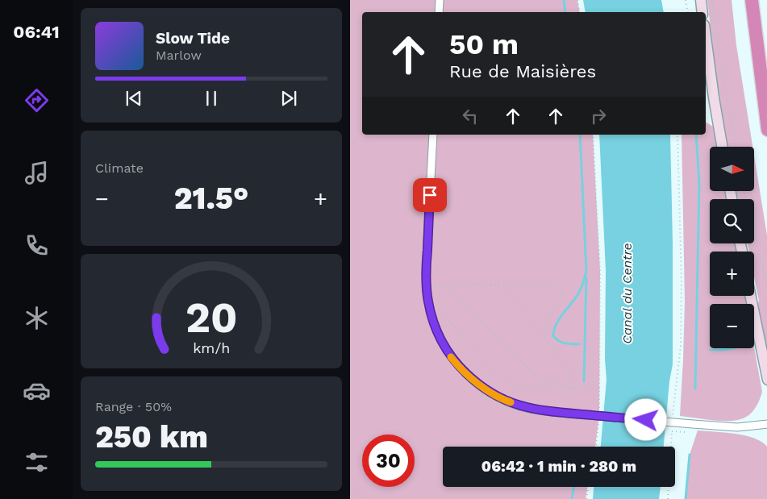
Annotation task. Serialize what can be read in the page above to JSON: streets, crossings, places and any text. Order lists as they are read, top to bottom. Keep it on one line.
{"water":["Canal du Centre"],"north":"right","page":{"tabs":"06:41","turn":["50 m","Rue de Maisières"],"song":["Slow Tide","Marlow"],"tile":["Climate",["Range · 50%","250 km"]],"map_buttons":["+","−"],"heat":["−","21.5°","+"],"limit":"30","trip":"06:42 · 1 min · 280 m","gauge":["20","km/h"]}}
